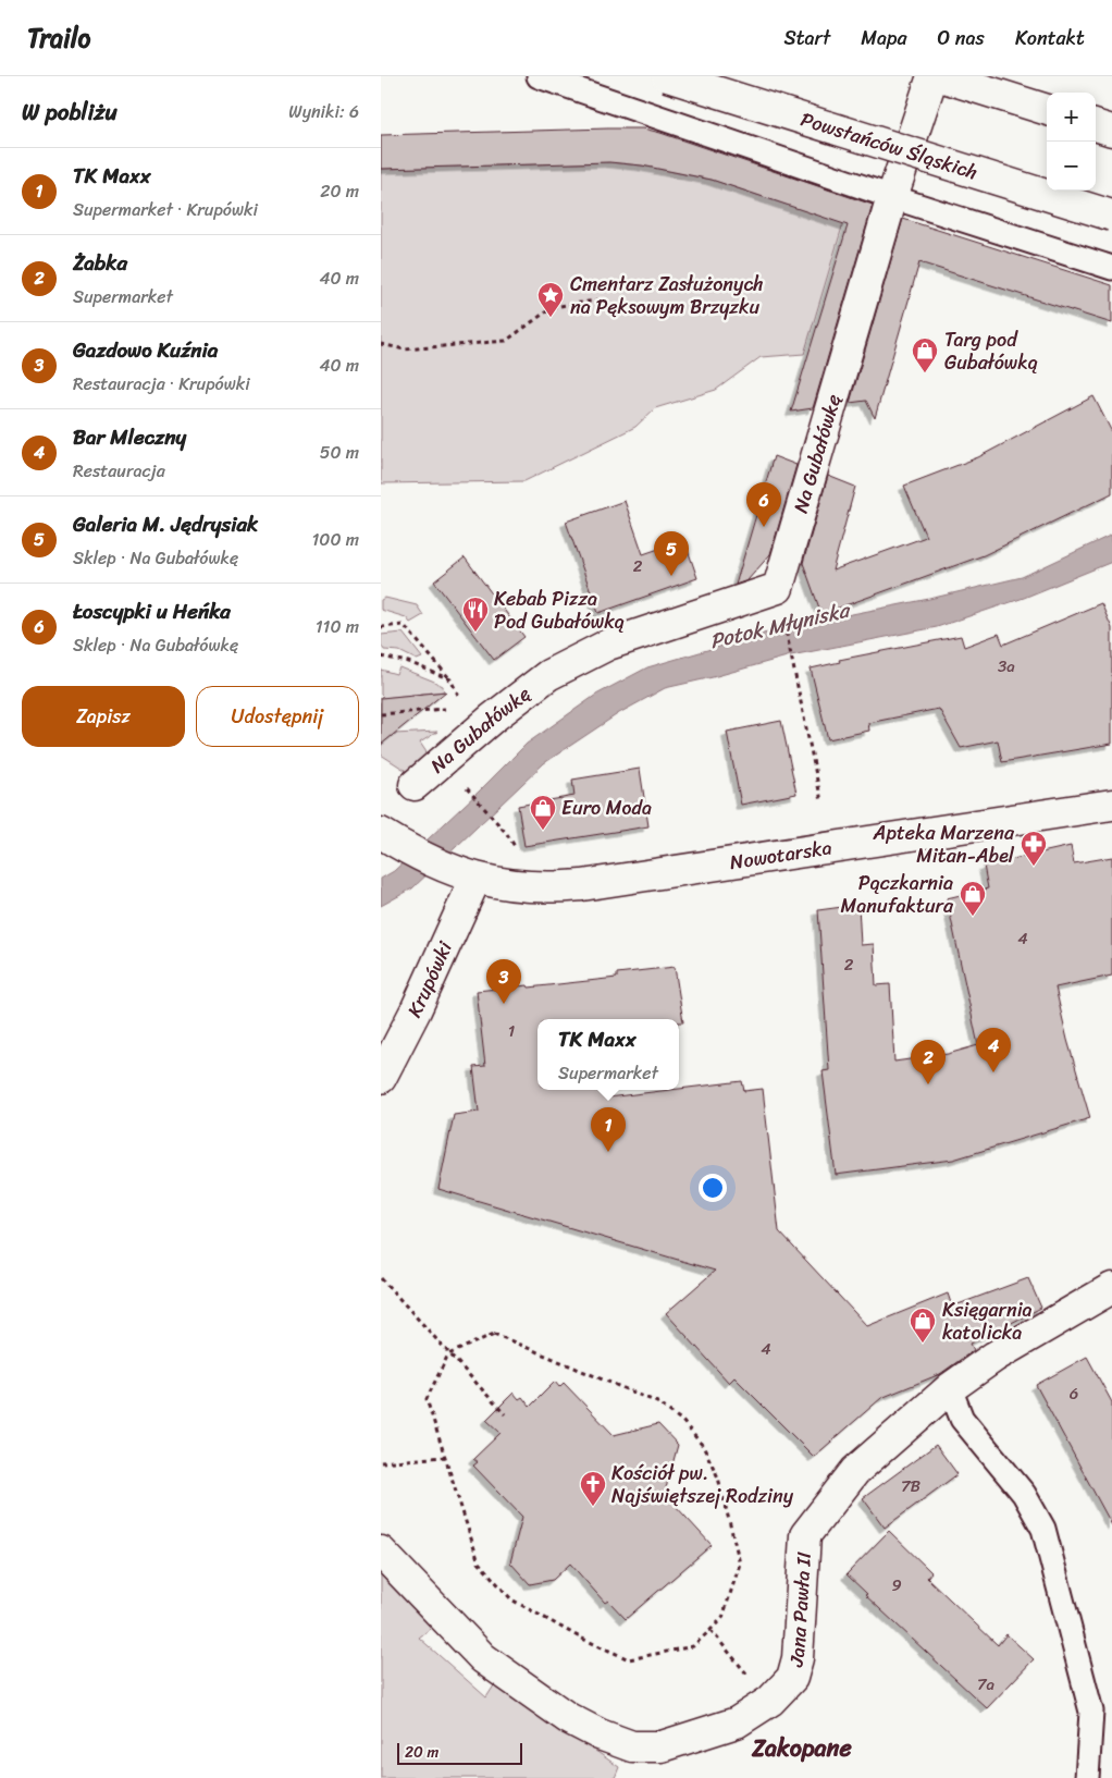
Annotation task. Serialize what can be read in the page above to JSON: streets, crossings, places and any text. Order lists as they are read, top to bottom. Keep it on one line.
{"streets":{"street":["Powstańców Śląskich","Na Gubałówkę","Nowotarska","Krupówki","Jana Pawła II"]},"crossings":[["Nowotarska","Krupówki"]],"districts":["Zakopane"],"water":["Potok Młyniska"],"places":{"place":["Cmentarz Zasłużonych na Pęksowym Brzyzku"],"shop":["Targ pod Gubałówką","Euro Moda","Pączkarnia Manufaktura","Księgarnia katolicka"],"restaurant":["Kebab Pizza Pod Gubałówką"],"pharmacy":["Apteka Marzena Mitan-Abel"],"church":["Kościół pw. Najświętszej Rodziny"]},"house_numbers":["2","3a","4","2","1","4","6","7B","9","7a"],"scale_bar":"20 m","page":{"header":"Trailo","nav":["Start","Mapa","O nas","Kontakt"],"heading":["W pobliżu","Wyniki: 6"],"map_buttons":["+","−"],"list":[{"mark":"1","name":"TK Maxx","note":"Supermarket · Krupówki","value":"20 m"},{"mark":"2","name":"Żabka","note":"Supermarket","value":"40 m"},{"mark":"3","name":"Gazdowo Kuźnia","note":"Restauracja · Krupówki","value":"40 m"},{"mark":"4","name":"Bar Mleczny","note":"Restauracja","value":"50 m"},{"mark":"5","name":"Galeria M. Jędrysiak","note":"Sklep · Na Gubałówkę","value":"100 m"},{"mark":"6","name":"Łoscypki u Heńka","note":"Sklep · Na Gubałówkę","value":"110 m"}],"pins":["6","5","3","4","2","1"],"buttons":["Zapisz","Udostępnij"],"popup":["TK Maxx","Supermarket"],"scale":"20 m"}}
